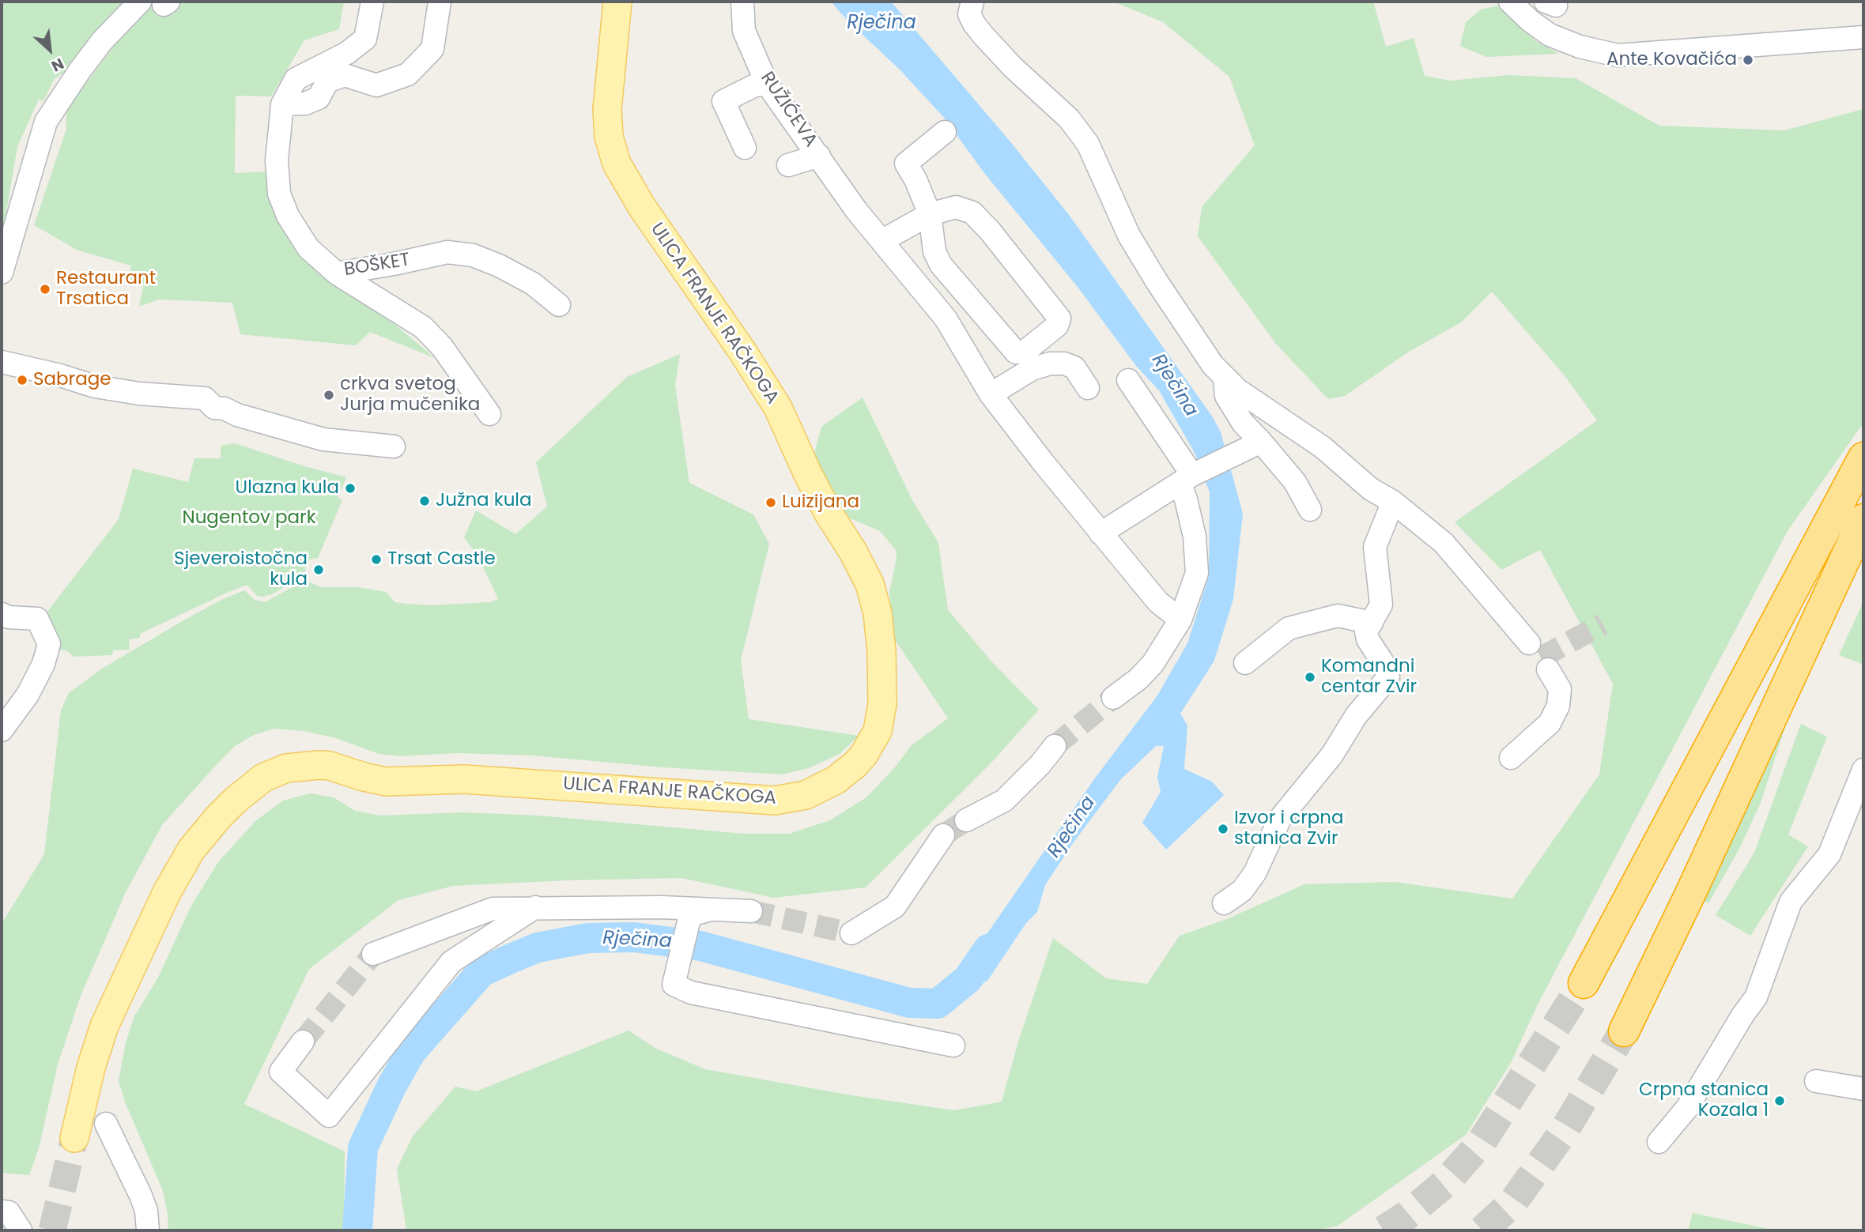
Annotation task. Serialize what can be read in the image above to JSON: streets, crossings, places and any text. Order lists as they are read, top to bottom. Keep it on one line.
{"streets":{"main road":["ULICA FRANJE RAČKOGA"],"street":["RUŽIĆEVA","BOŠKET"]},"water":["Rječina"],"parks":["Nugentov park"],"places":["Ante Kovačića","Restaurant Trsatica","Sabrage","crkva svetog Jurja mučenika","Ulazna kula","Južna kula","Luizijana","Trsat Castle","Sjeveroistočna kula","Komandni centar Zvir","Izvor i crpna stanica Zvir","Crpna stanica Kozala 1"],"north":"bottom right"}
